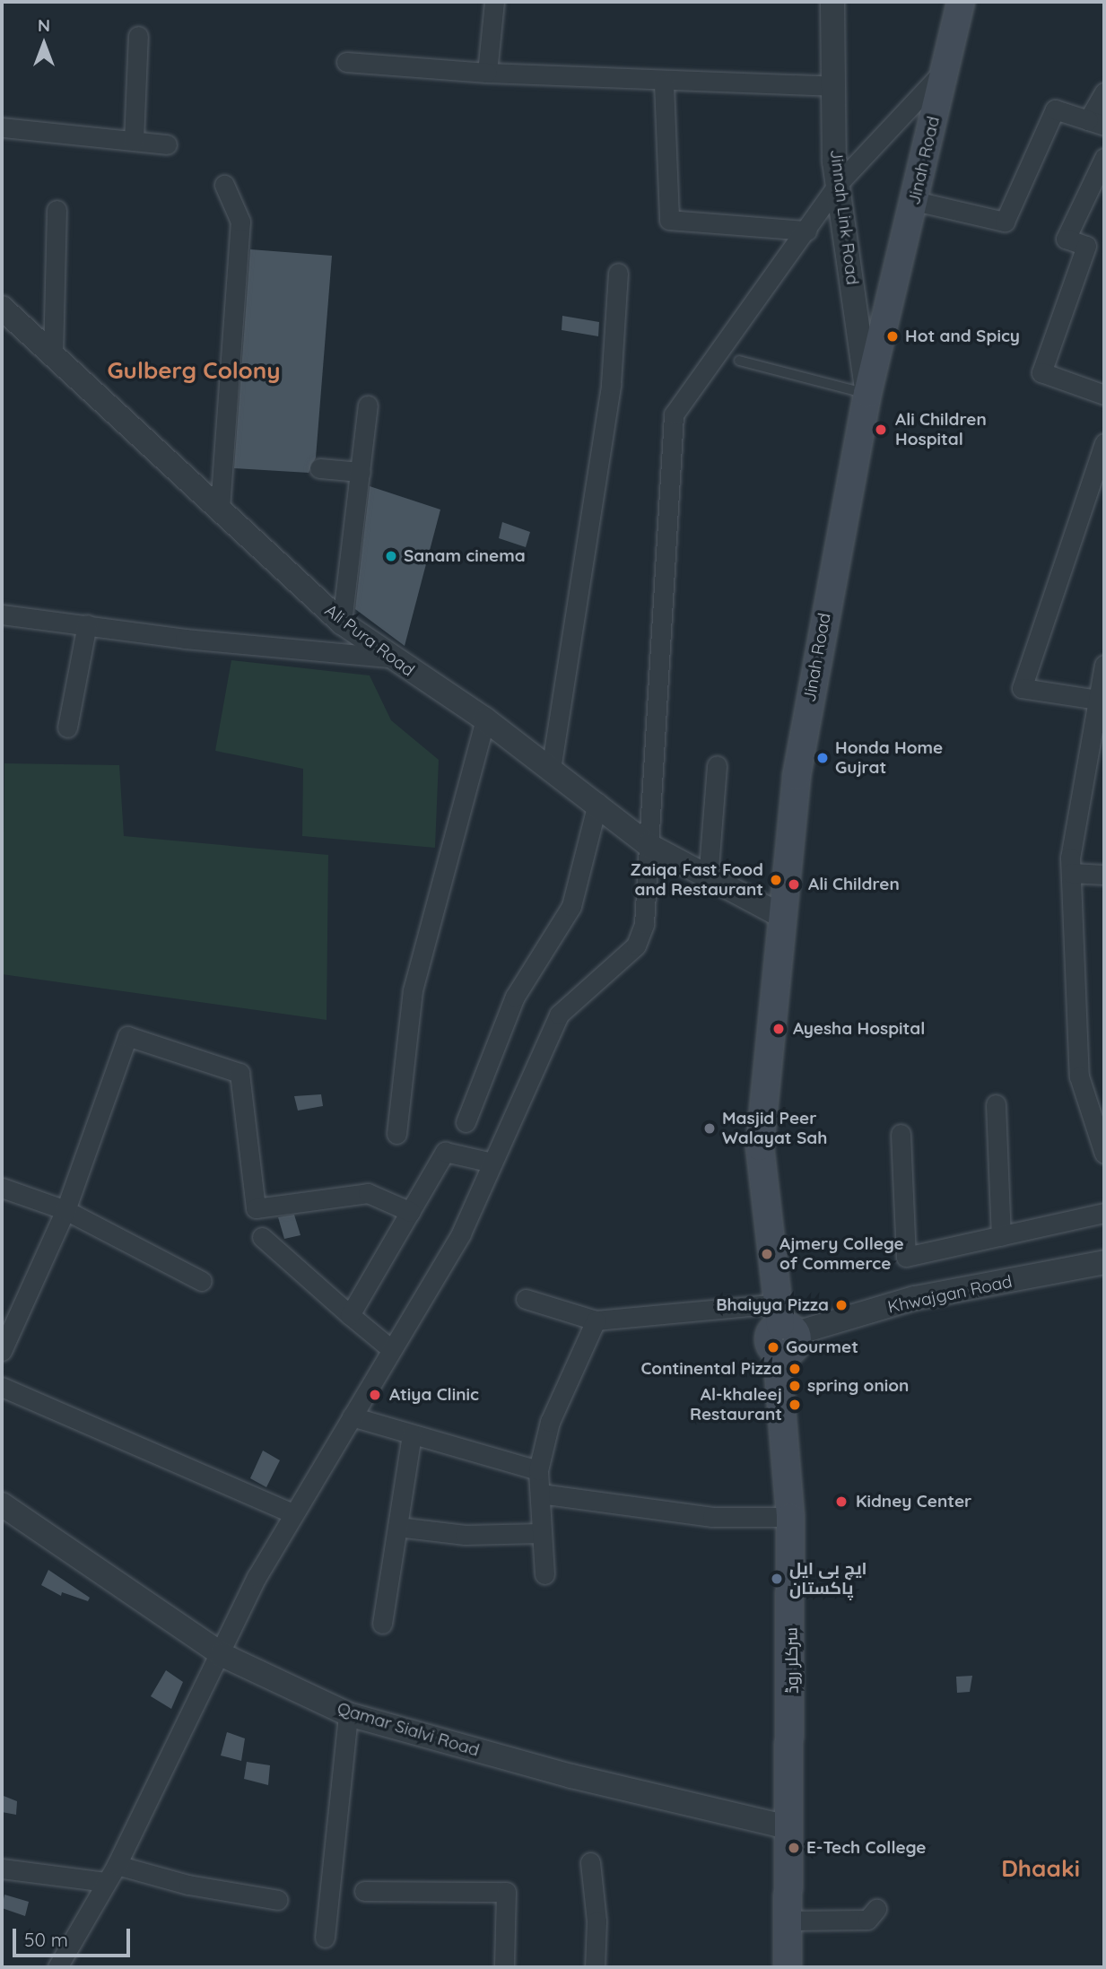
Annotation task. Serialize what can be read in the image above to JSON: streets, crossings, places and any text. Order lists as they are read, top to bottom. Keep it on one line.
{"streets":{"main road":["Jinah Road","سرکلر روڈ"],"street":["Jinnah Link Road","Ali Pura Road","Khwajgan Road","Qamar Sialvi Road"]},"crossings":[["Jinah Road","Jinnah Link Road"],["Jinah Road","Ali Pura Road"],["Jinah Road","Khwajgan Road"],["Jinah Road","سرکلر روڈ"],["Khwajgan Road","سرکلر روڈ"],["سرکلر روڈ","Qamar Sialvi Road"]],"districts":["Gulberg Colony","Dhaaki"],"places":["Hot and Spicy","Ali Children Hospital","Sanam cinema","Honda Home Gujrat","Zaiqa Fast Food and Restaurant","Ali Children","Ayesha Hospital","Masjid Peer Walayat Sah","Ajmery College of Commerce","Bhaiyya Pizza","Gourmet","Continental Pizza","spring onion","Atiya Clinic","Al-khaleej Restaurant","Kidney Center","ایچ بی ایل پاکستان","E-Tech College"],"scale_bar":"50 m","north":"top"}
